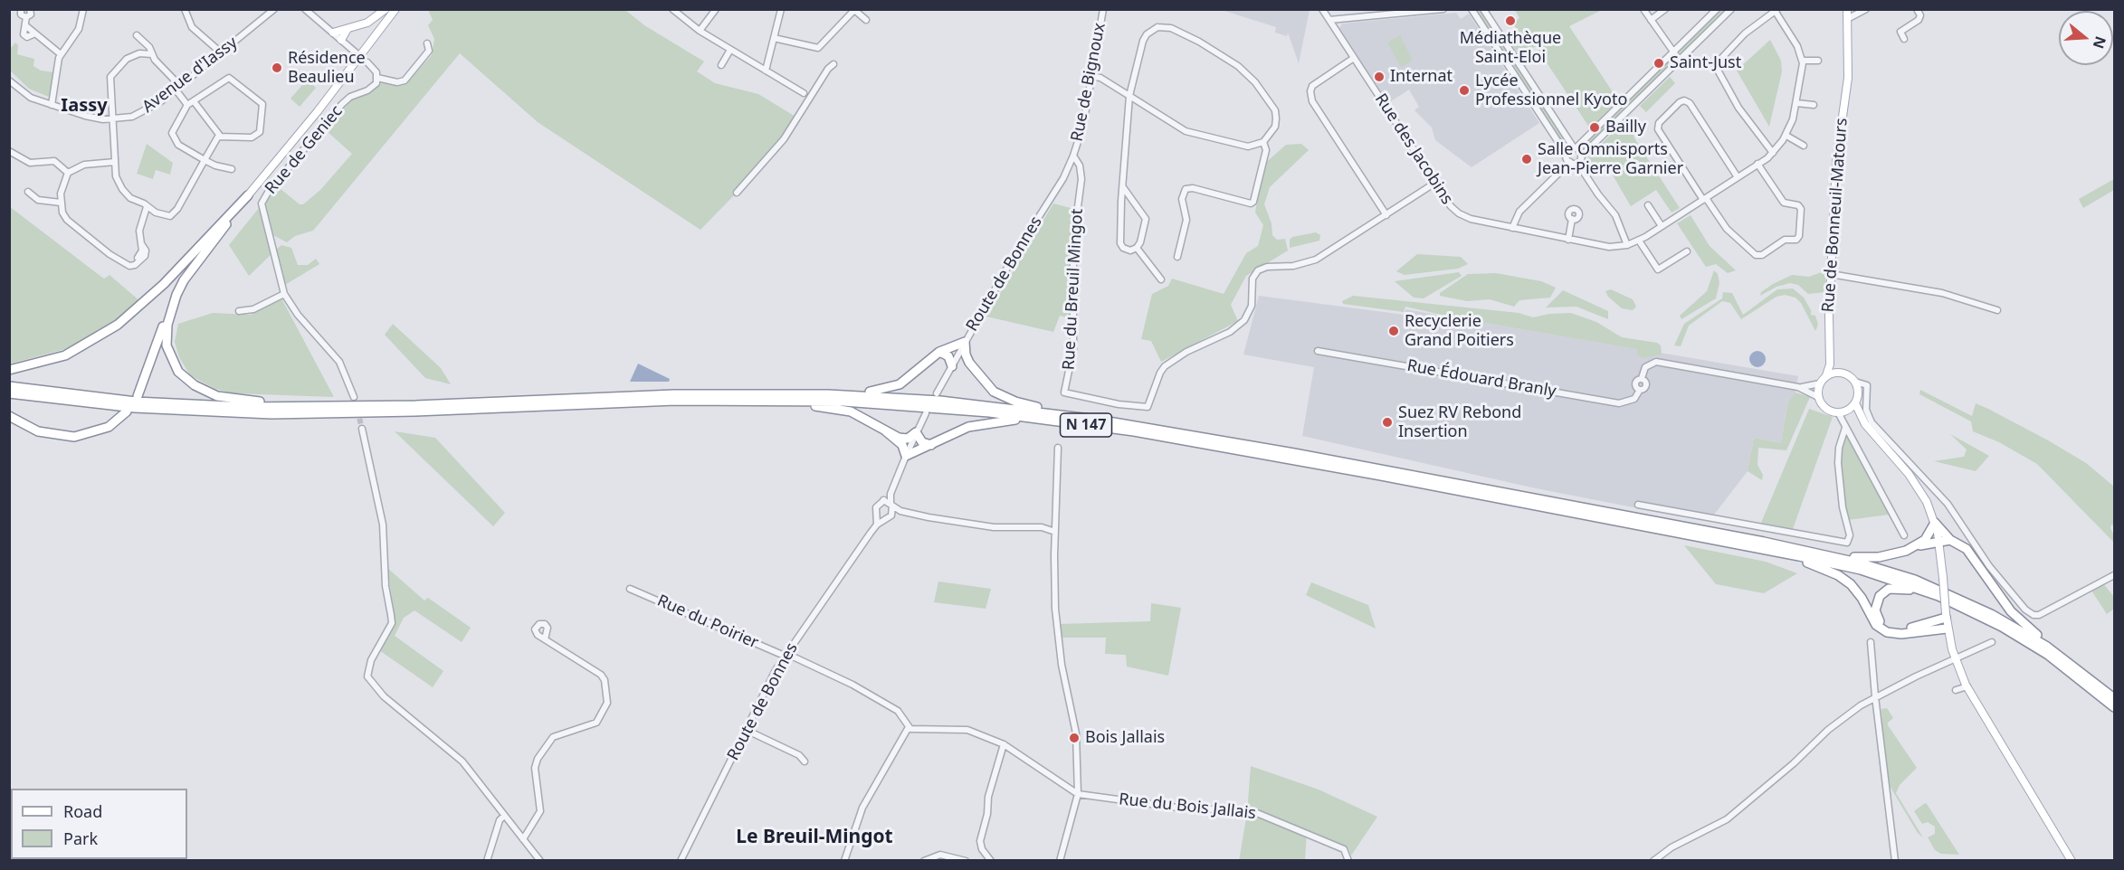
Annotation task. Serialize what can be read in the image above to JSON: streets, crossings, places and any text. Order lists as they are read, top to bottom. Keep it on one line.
{"streets":{"highway":["N 147"],"main road":["Rue de Bonneuil-Matours"],"street":["Avenue d'Iassy","Rue de Bignoux","Rue des Jacobins","Rue de Geniec","Route de Bonnes","Rue du Breuil Mingot","Rue Édouard Branly","Rue du Poirier","Rue du Bois Jallais"]},"crossings":[["Rue de Bignoux","Route de Bonnes"],["Rue de Bignoux","Rue du Breuil Mingot"],["Route de Bonnes","Rue du Breuil Mingot"],["Route de Bonnes","Rue du Poirier"]],"districts":["Iassy","Le Breuil-Mingot"],"places":["Médiathèque Saint-Eloi","Saint-Just","Résidence Beaulieu","Internat","Lycée Professionnel Kyoto","Bailly","Salle Omnisports Jean-Pierre Garnier","Recyclerie Grand Poitiers","Suez RV Rebond Insertion","Bois Jallais"],"legend":["Road","Park"],"north":"right"}
